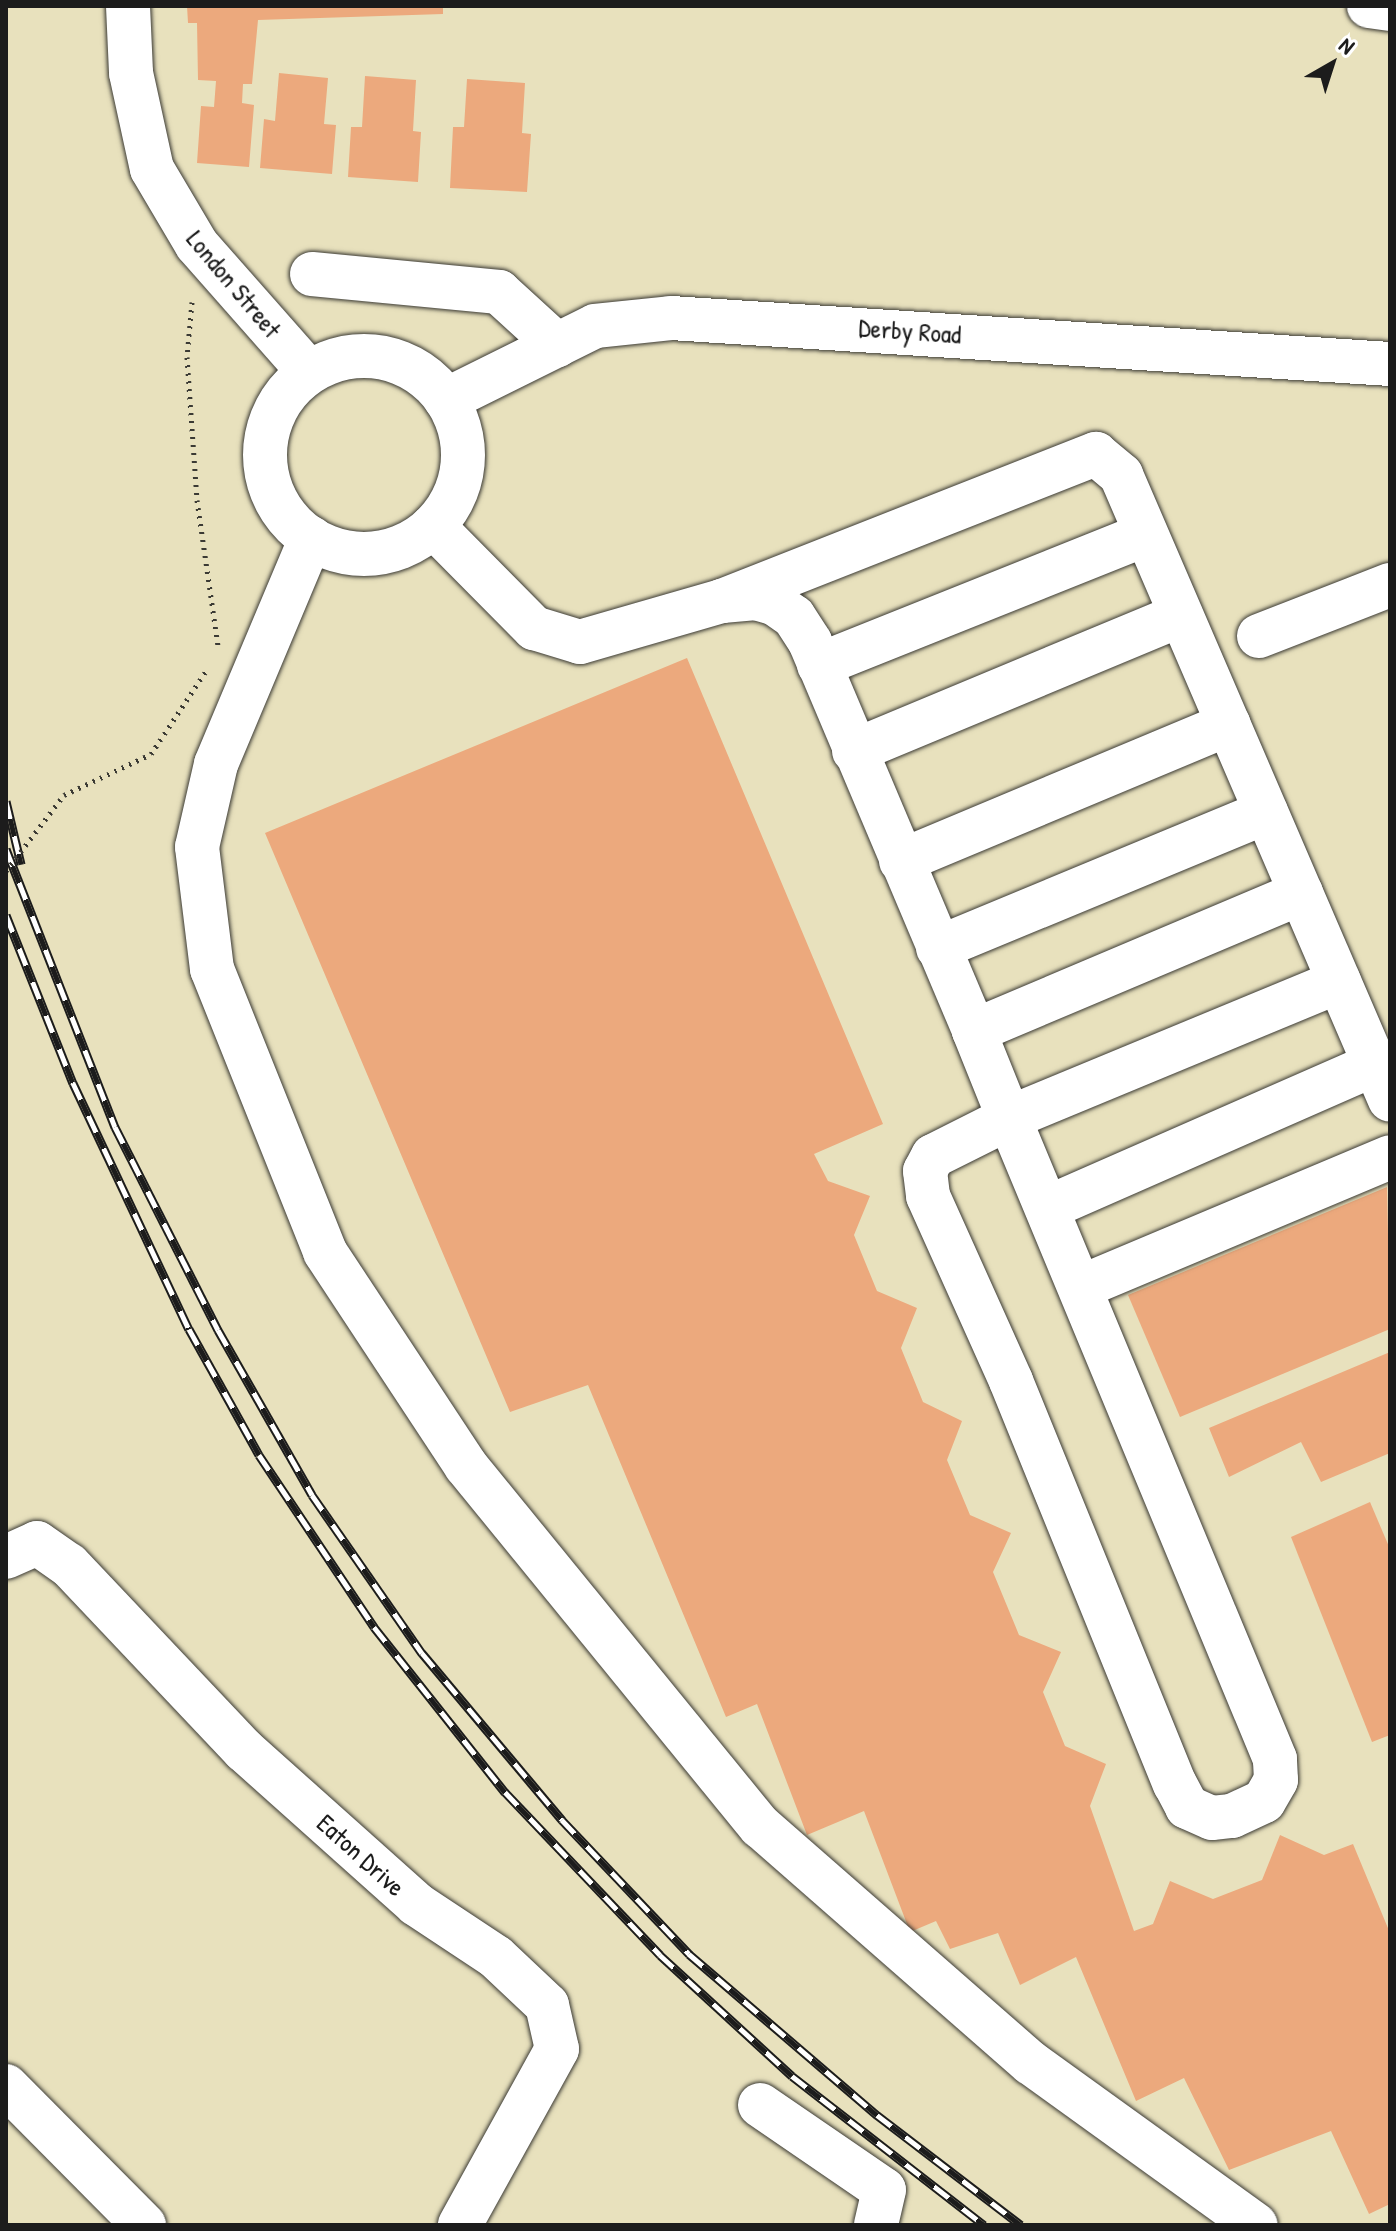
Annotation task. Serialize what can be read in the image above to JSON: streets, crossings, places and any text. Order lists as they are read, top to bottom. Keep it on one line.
{"streets":{"street":["London Street","Derby Road","Eaton Drive"]},"crossings":[["London Street","Derby Road"]],"north":"top right"}
